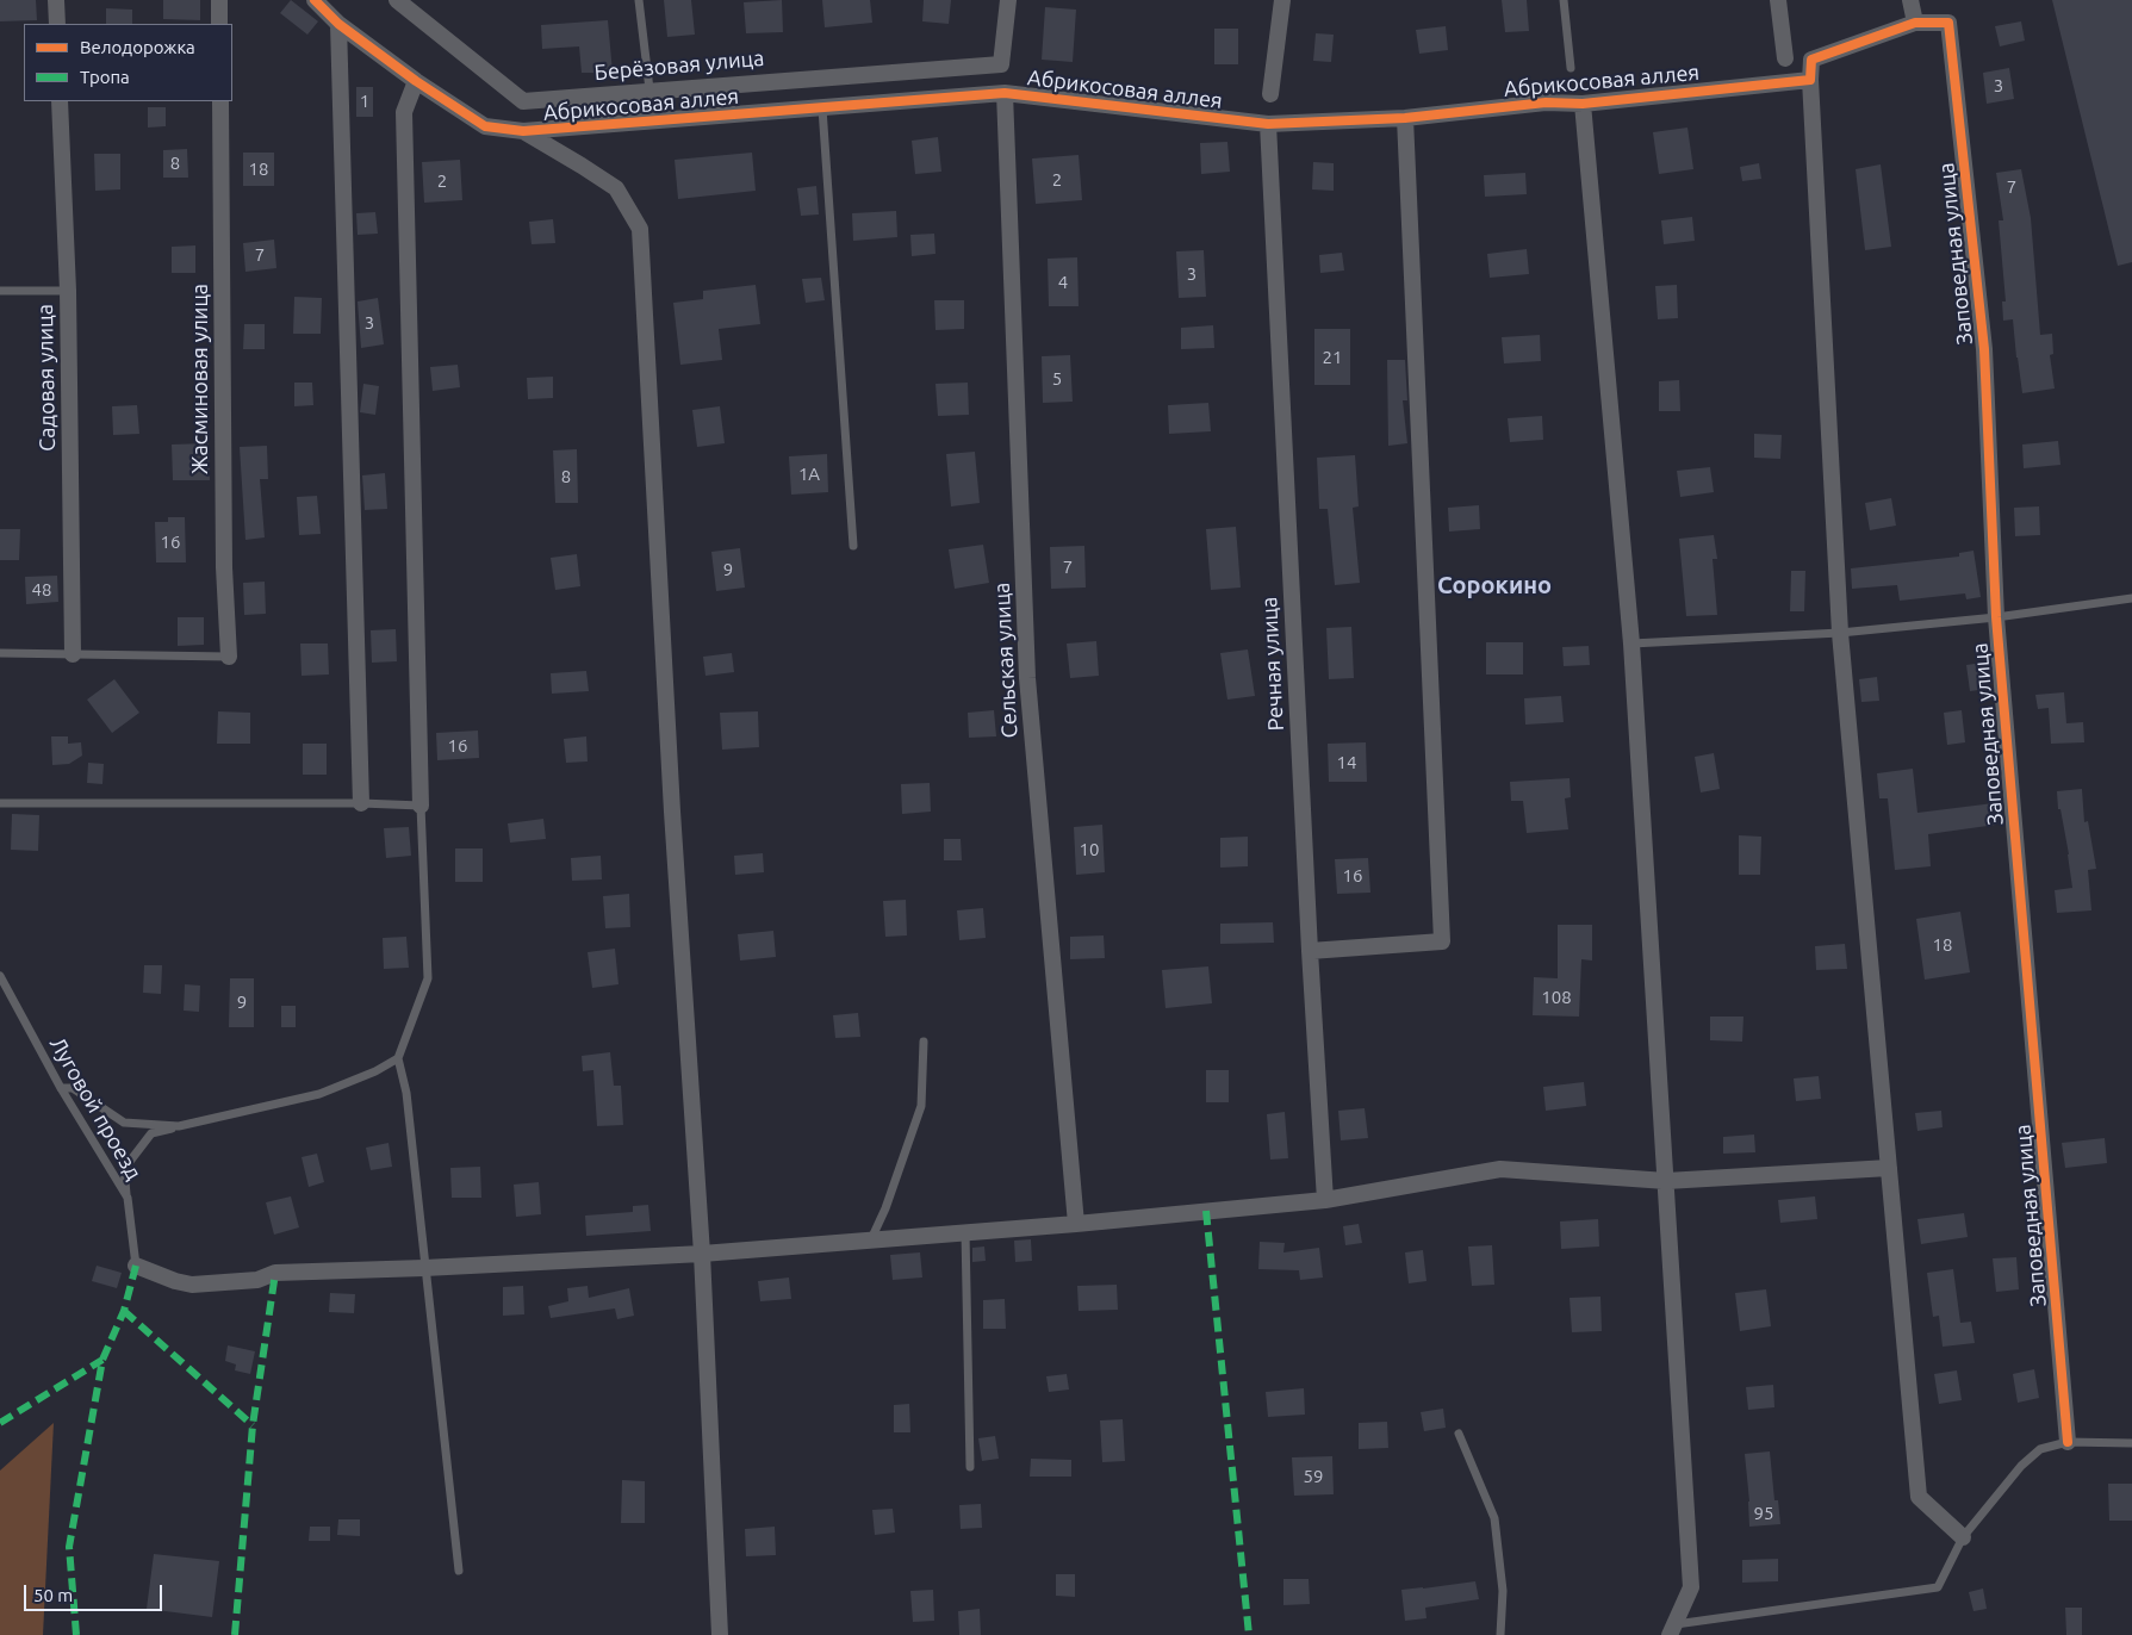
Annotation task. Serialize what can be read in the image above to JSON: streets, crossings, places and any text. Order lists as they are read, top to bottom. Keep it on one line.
{"streets":{"street":["Берёзовая улица","Абрикосовая аллея","Заповедная улица","Садовая улица","Жасминовая улица","Сельская улица","Речная улица"],"lane":["Луговой проезд"]},"crossings":[["Абрикосовая аллея","Сельская улица"],["Абрикосовая аллея","Речная улица"]],"districts":["Сорокино"],"house_numbers":["3","1","8","18","2","2","7","7","3","4","3","21","5","1А","8","16","7","9","48","16","14","10","16","18","108","9","59","95"],"legend":["Велодорожка","Тропа"],"scale_bar":"50 m"}
